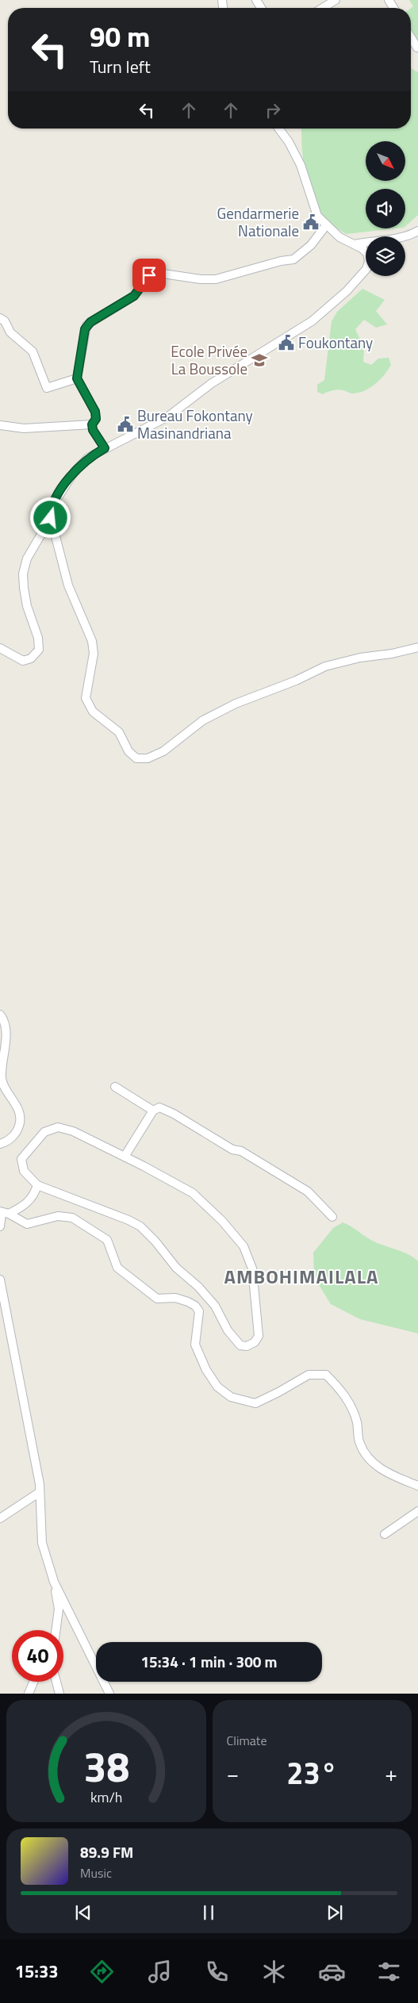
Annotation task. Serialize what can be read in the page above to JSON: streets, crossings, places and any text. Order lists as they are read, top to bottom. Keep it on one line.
{"districts":["AMBOHIMAILALA"],"places":{"public building":["Gendarmerie Nationale","Foukontany","Bureau Fokontany Masinandriana"],"school or university":["Ecole Privée La Boussole"]},"north":"bottom right","page":{"turn":["90 m","Turn left"],"limit":"40","trip":"15:34 · 1 min · 300 m","tile":"Climate","heat":["−","23°","+"],"song":["89.9 FM","Music"],"tabs":"15:33","gauge":["38","km/h"]}}
